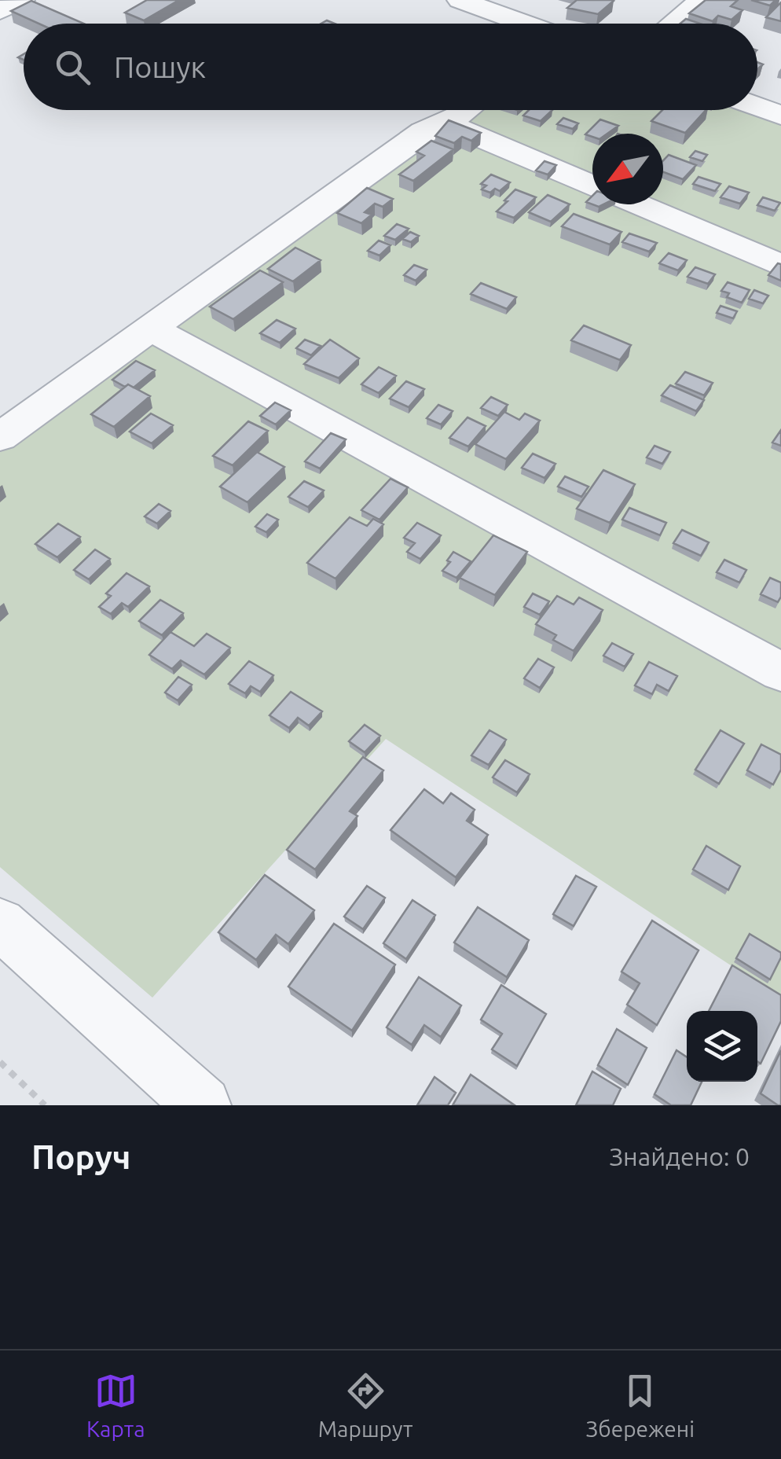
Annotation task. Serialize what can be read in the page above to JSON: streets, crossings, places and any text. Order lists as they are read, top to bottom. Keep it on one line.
{"north":"bottom left","page":{"search":"Пошук","heading":["Поруч","Знайдено: 0"],"nav":["Карта","Маршрут","Збережені"]}}
